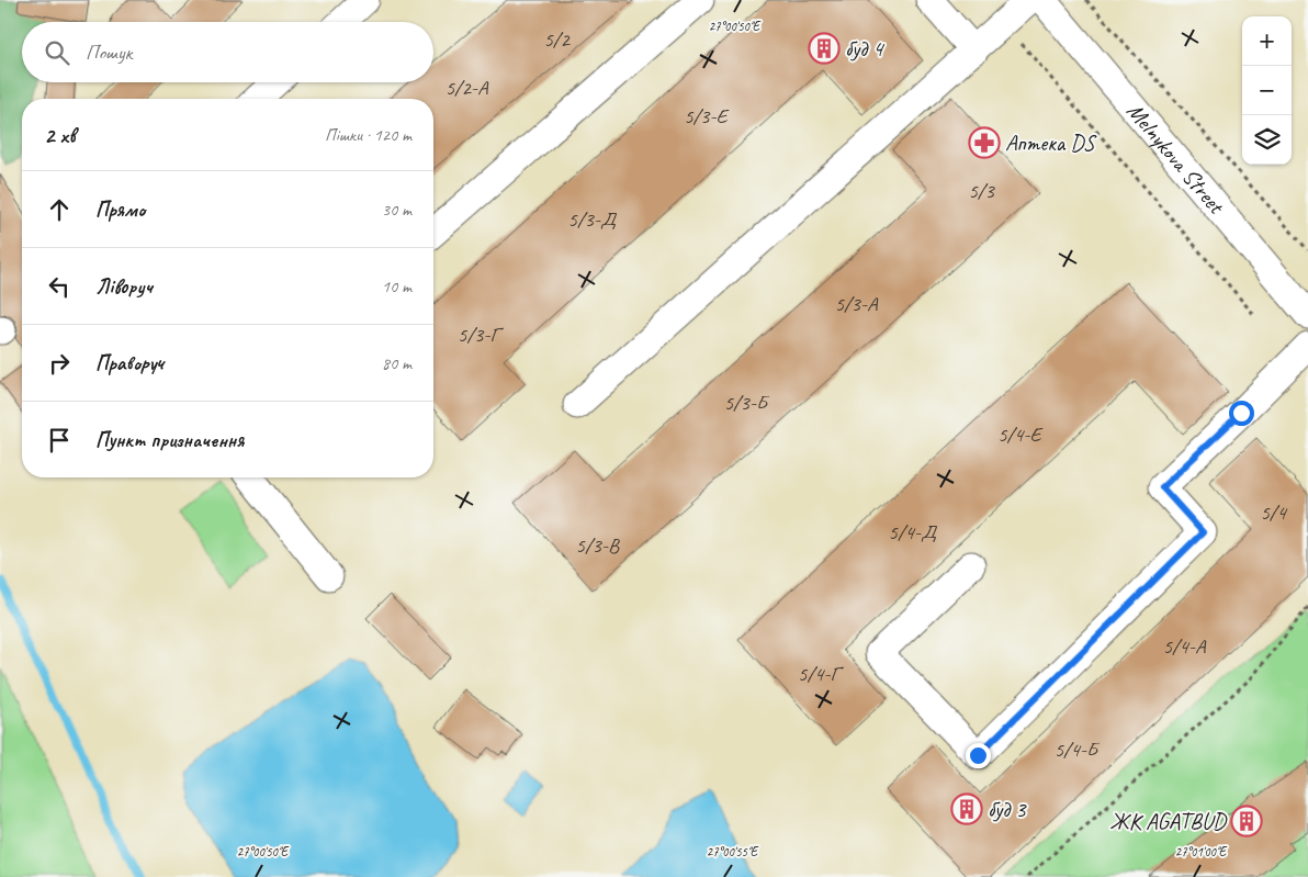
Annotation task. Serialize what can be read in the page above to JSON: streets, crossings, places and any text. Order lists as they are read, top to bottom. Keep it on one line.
{"streets":{"street":["Melnykova Street"]},"places":{"building":["буд 4","буд 3","ЖК AGATBUD"],"pharmacy":["Аптека DS"]},"house_numbers":["5/2","5/2-А","5/3-Е","5/3","5/3-Д","5/3-А","5/3-Г","5/3-Б","5/4-Е","5/4","5/4-Д","5/3-В","5/4-А","5/4-Г","5/4-Б"],"page":{"map_buttons":["+","−"],"search":"Пошук","heading":["2 хв","Пішки · 120 m"],"list":[["Прямо","30 m"],["Ліворуч","10 m"],["Праворуч","80 m"],"Пункт призначення"]},"coordinates":["27°00'50\"E","27°00'55\"E","27°01'00\"E"]}
